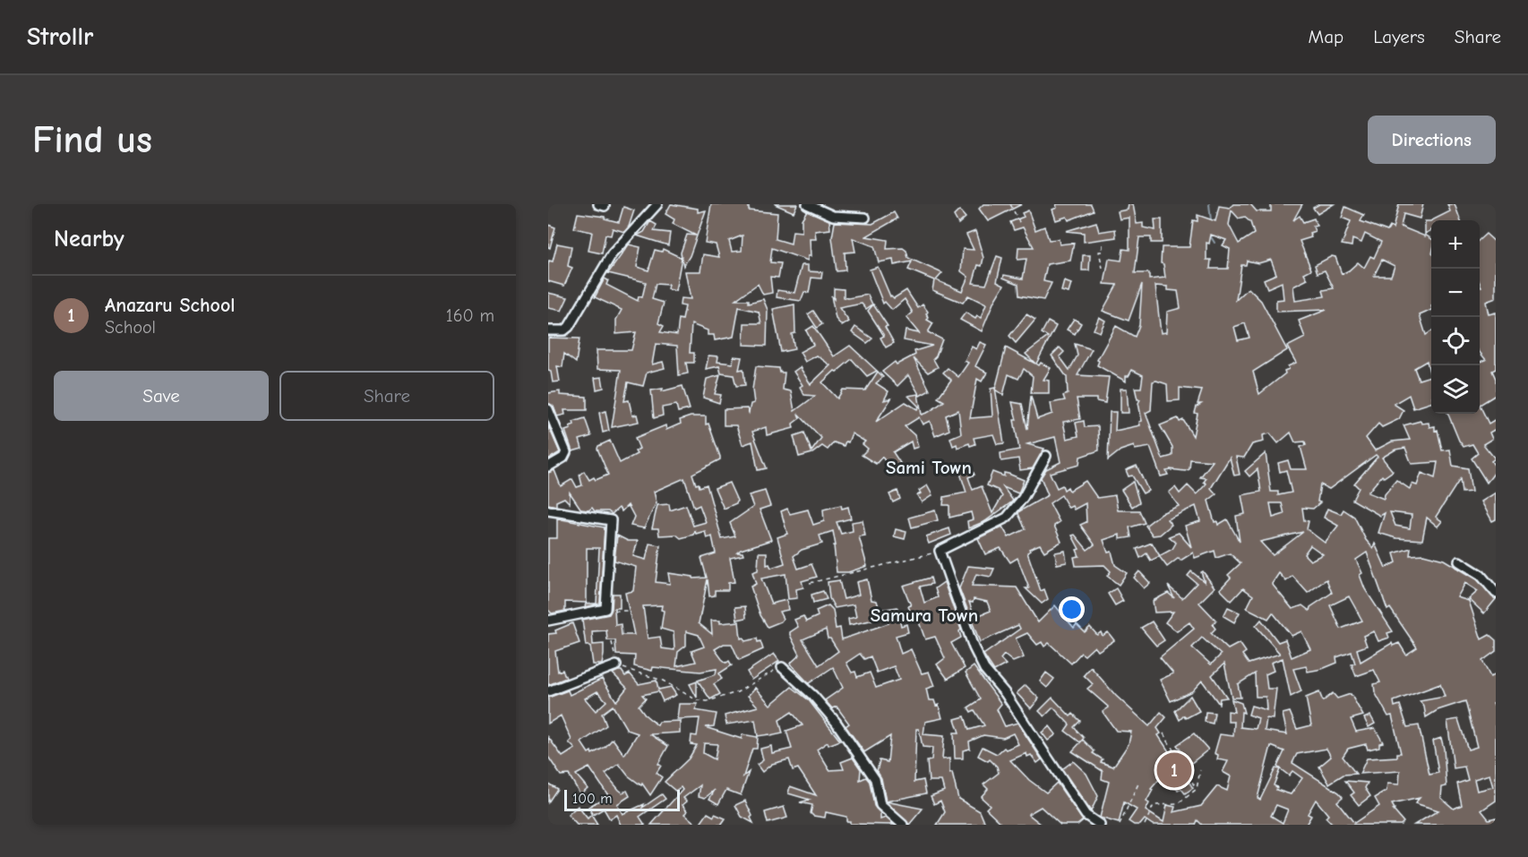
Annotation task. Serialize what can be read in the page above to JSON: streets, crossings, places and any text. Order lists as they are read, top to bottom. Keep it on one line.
{"districts":["Sami Town","Samura Town"],"scale_bar":"100 m","page":{"header":"Strollr","nav":["Map","Layers","Share"],"buttons":["Directions",["Save","Share"]],"title":"Find us","heading":"Nearby","map_buttons":["+","−"],"list":[{"mark":"1","name":"Anazaru School","note":"School","value":"160 m"}],"pins":"1","scale":"100 m"}}
